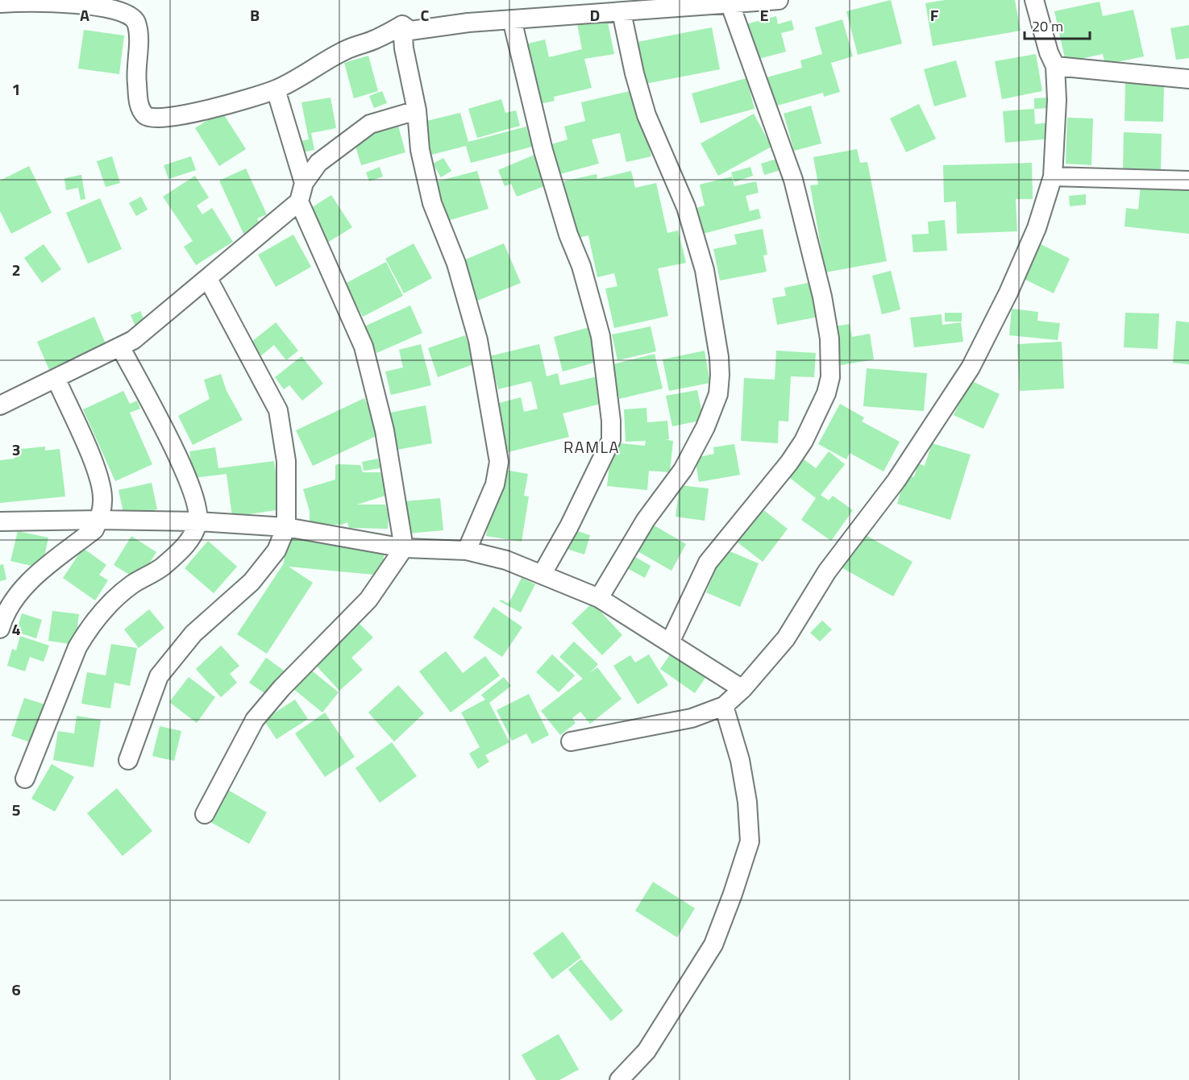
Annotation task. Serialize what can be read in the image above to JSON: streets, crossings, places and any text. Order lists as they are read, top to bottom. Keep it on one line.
{"districts":["RAMLA"],"scale_bar":"20 m","grid":{"columns":["A","B","C","D","E","F"],"rows":["1","2","3","4","5","6"]}}
